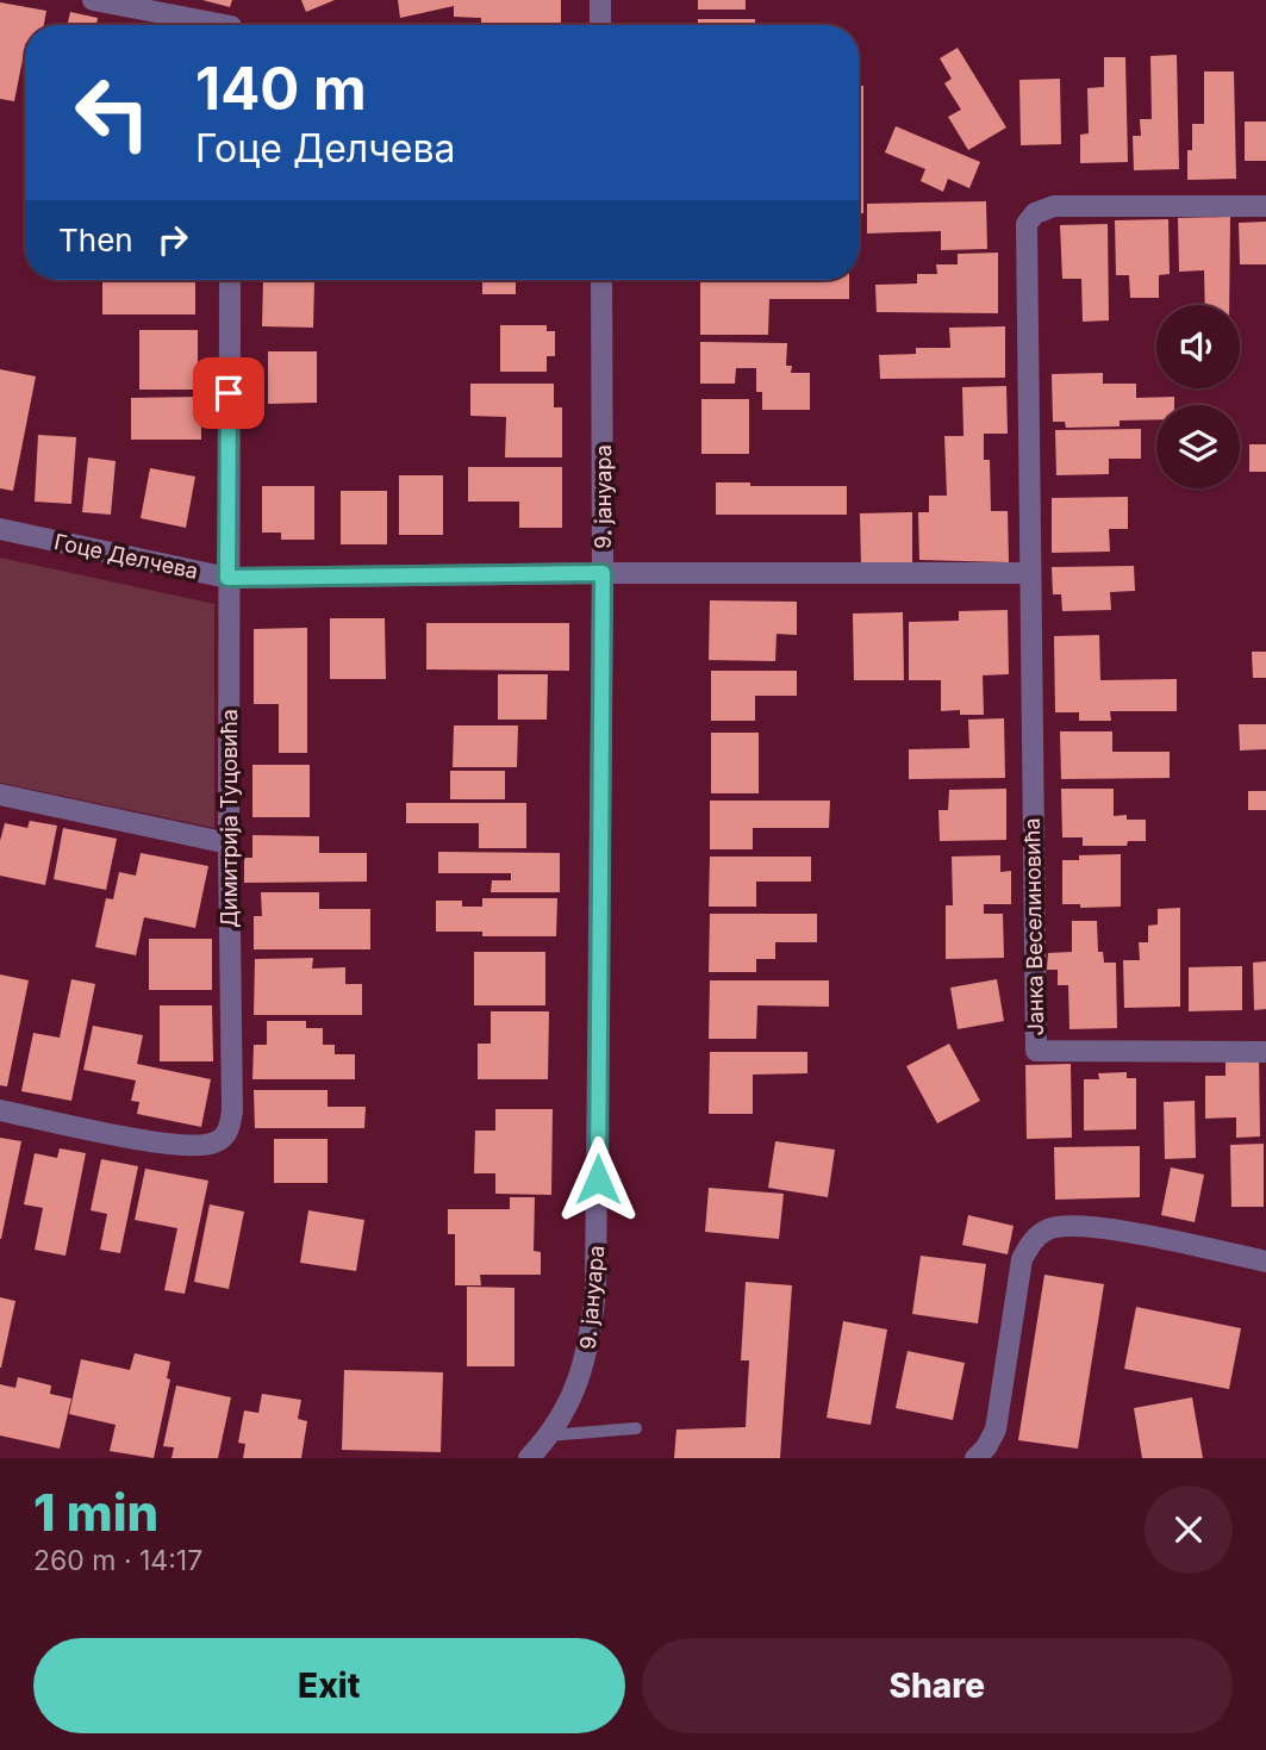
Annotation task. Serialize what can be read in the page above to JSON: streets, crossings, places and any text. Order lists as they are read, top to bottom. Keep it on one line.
{"streets":{"street":["9. јануара","Гоце Делчева","Димитрија Туцовића","Јанка Веселиновића"]},"crossings":[["9. јануара","Гоце Делчева"],["Гоце Делчева","Димитрија Туцовића"]],"page":{"turn":["140 m","Гоце Делчева"],"then":"Then","heading":["1 min","260 m · 14:17"],"buttons":["Exit","Share"]}}
